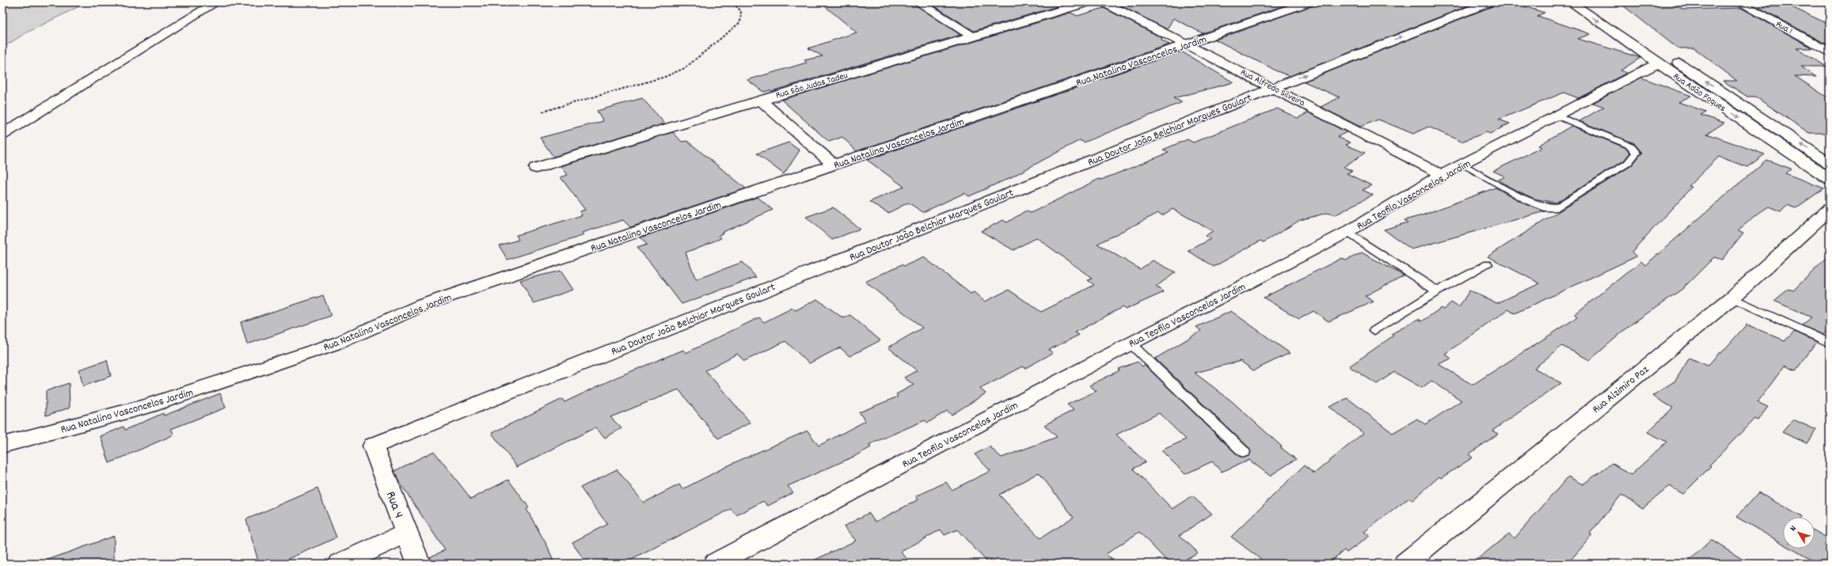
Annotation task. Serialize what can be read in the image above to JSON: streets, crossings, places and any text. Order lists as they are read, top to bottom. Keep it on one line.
{"streets":{"street":["Rua 1","Rua Natalino Vasconcelos Jardim","Rua São Judas Tadeu","Rua Alfredo Silveira","Rua Adão Foques","Rua Doutor João Belchior Marques Goulart","Rua Teofilo Vasconcelos Jardim","Rua Alzimiro Paz","Rua 4"]},"crossings":[["Rua Natalino Vasconcelos Jardim","Rua Alfredo Silveira"],["Rua Alfredo Silveira","Rua Doutor João Belchior Marques Goulart"],["Rua Alfredo Silveira","Rua Teofilo Vasconcelos Jardim"],["Rua Adão Foques","Rua Teofilo Vasconcelos Jardim"],["Rua Doutor João Belchior Marques Goulart","Rua 4"]],"north":"top left"}
